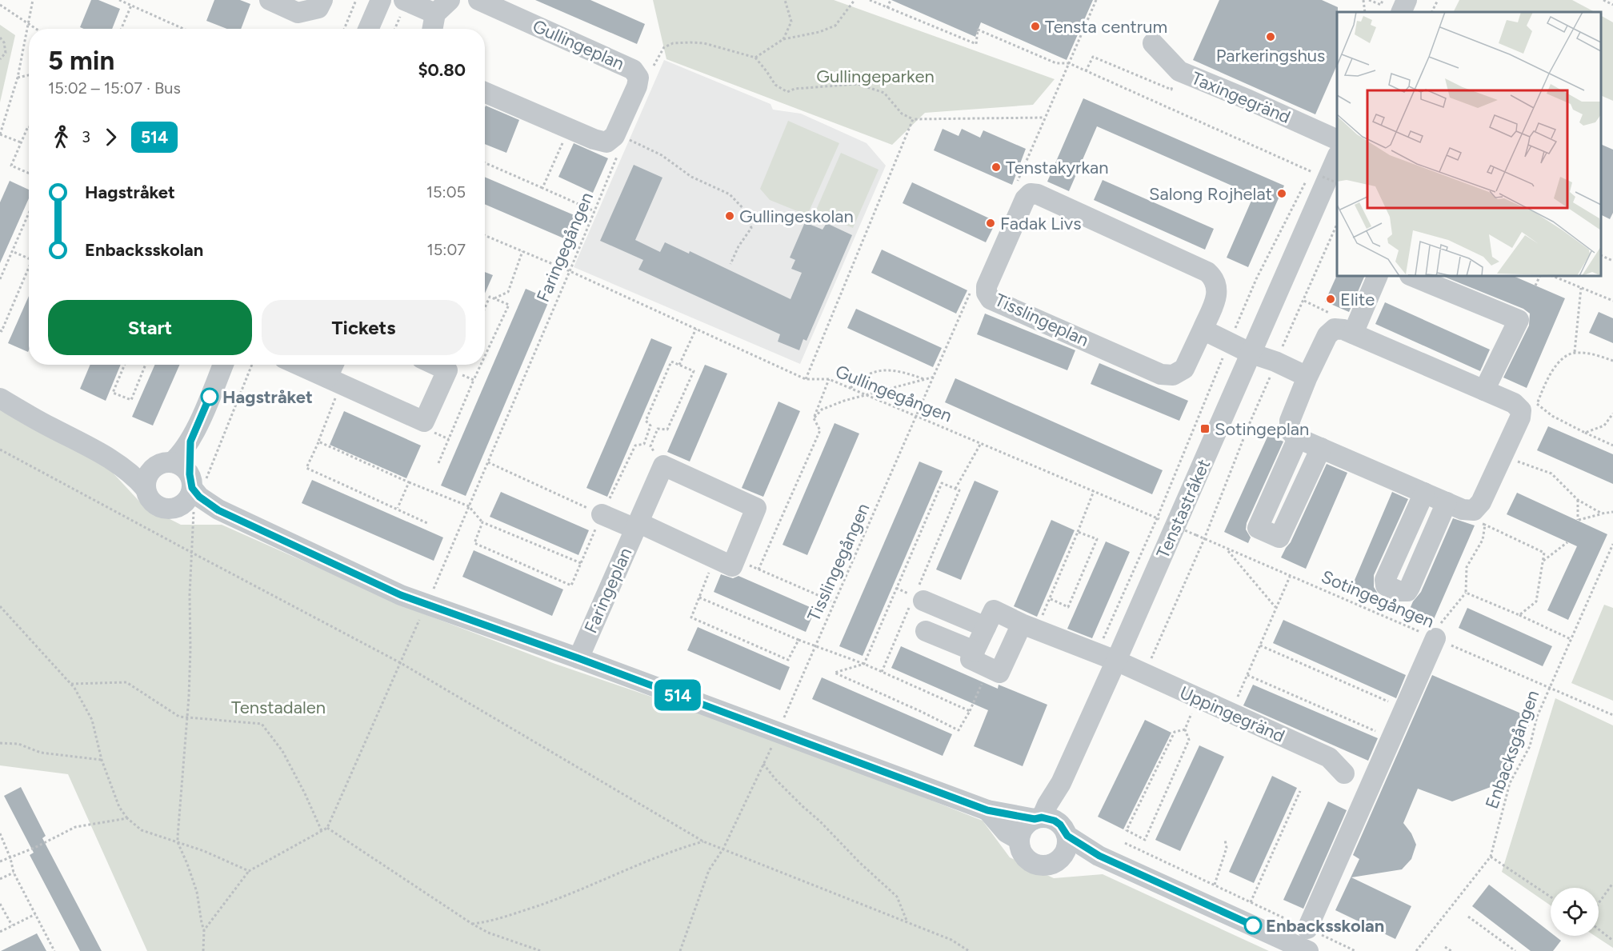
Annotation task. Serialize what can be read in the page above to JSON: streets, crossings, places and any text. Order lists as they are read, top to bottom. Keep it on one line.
{"streets":{"street":["Gullingeplan","Taxingegränd","Tisslingeplan","Tenstastråket","Faringeplan","Uppingegränd"],"path":["Faringegången","Gullingegången","Tisslingegången","Sotingegången","Enbacksgången"]},"crossings":[["Faringegången","Gullingegången"],["Gullingegången","Tisslingegången"],["Gullingegången","Sotingegången"],["Tenstastråket","Uppingegränd"],["Sotingegången","Enbacksgången"]],"parks":["Gullingeparken","Tenstadalen"],"places":{"other":["Tensta centrum","Parkeringshus","Tenstakyrkan","Salong Rojhelat","Gullingeskolan","Fadak Livs","Elite","Hagstråket","Enbacksskolan"],"transit":["Sotingeplan"]},"lines":["bus line 514"],"page":{"on_map":"514","heading":["5 min","15:02 – 15:07 · Bus","$0.80"],"legs":["3","514"],"list":[{"name":"Hagstråket","value":"15:05"},{"name":"Enbacksskolan","value":"15:07"}],"buttons":["Start","Tickets"]}}
